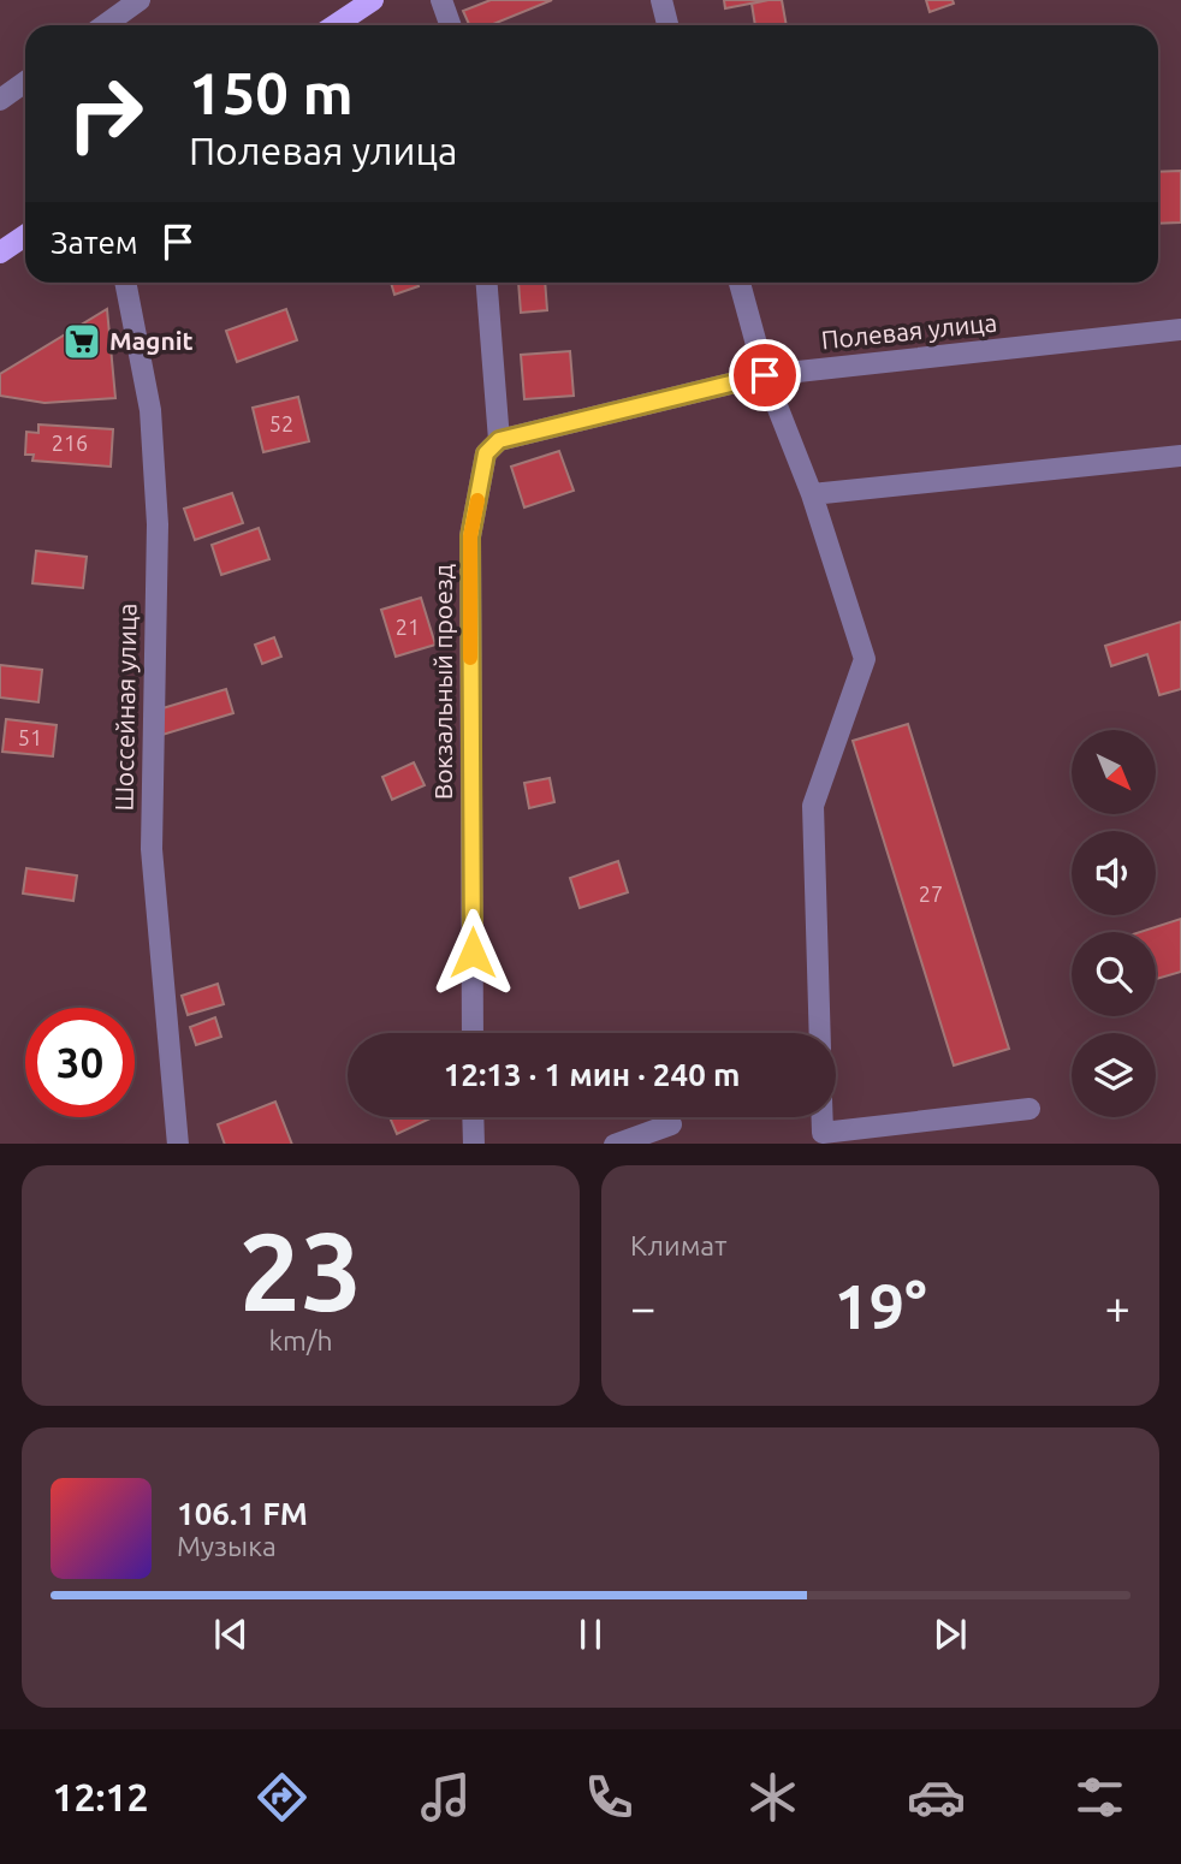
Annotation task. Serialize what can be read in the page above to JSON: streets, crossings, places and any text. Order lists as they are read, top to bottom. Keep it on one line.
{"streets":{"street":["Полевая улица","Вокзальный проезд","Шоссейная улица"]},"crossings":[["Полевая улица","Вокзальный проезд"]],"places":{"supermarket":["Magnit"]},"house_numbers":["52","216","21","51","27"],"north":"bottom right","page":{"turn":["150 m","Полевая улица"],"then":"Затем","limit":"30","trip":"12:13 · 1 мин · 240 m","tile":[["23","km/h"],"Климат"],"heat":["−","19°","+"],"song":["106.1 FM","Музыка"],"tabs":"12:12"}}
